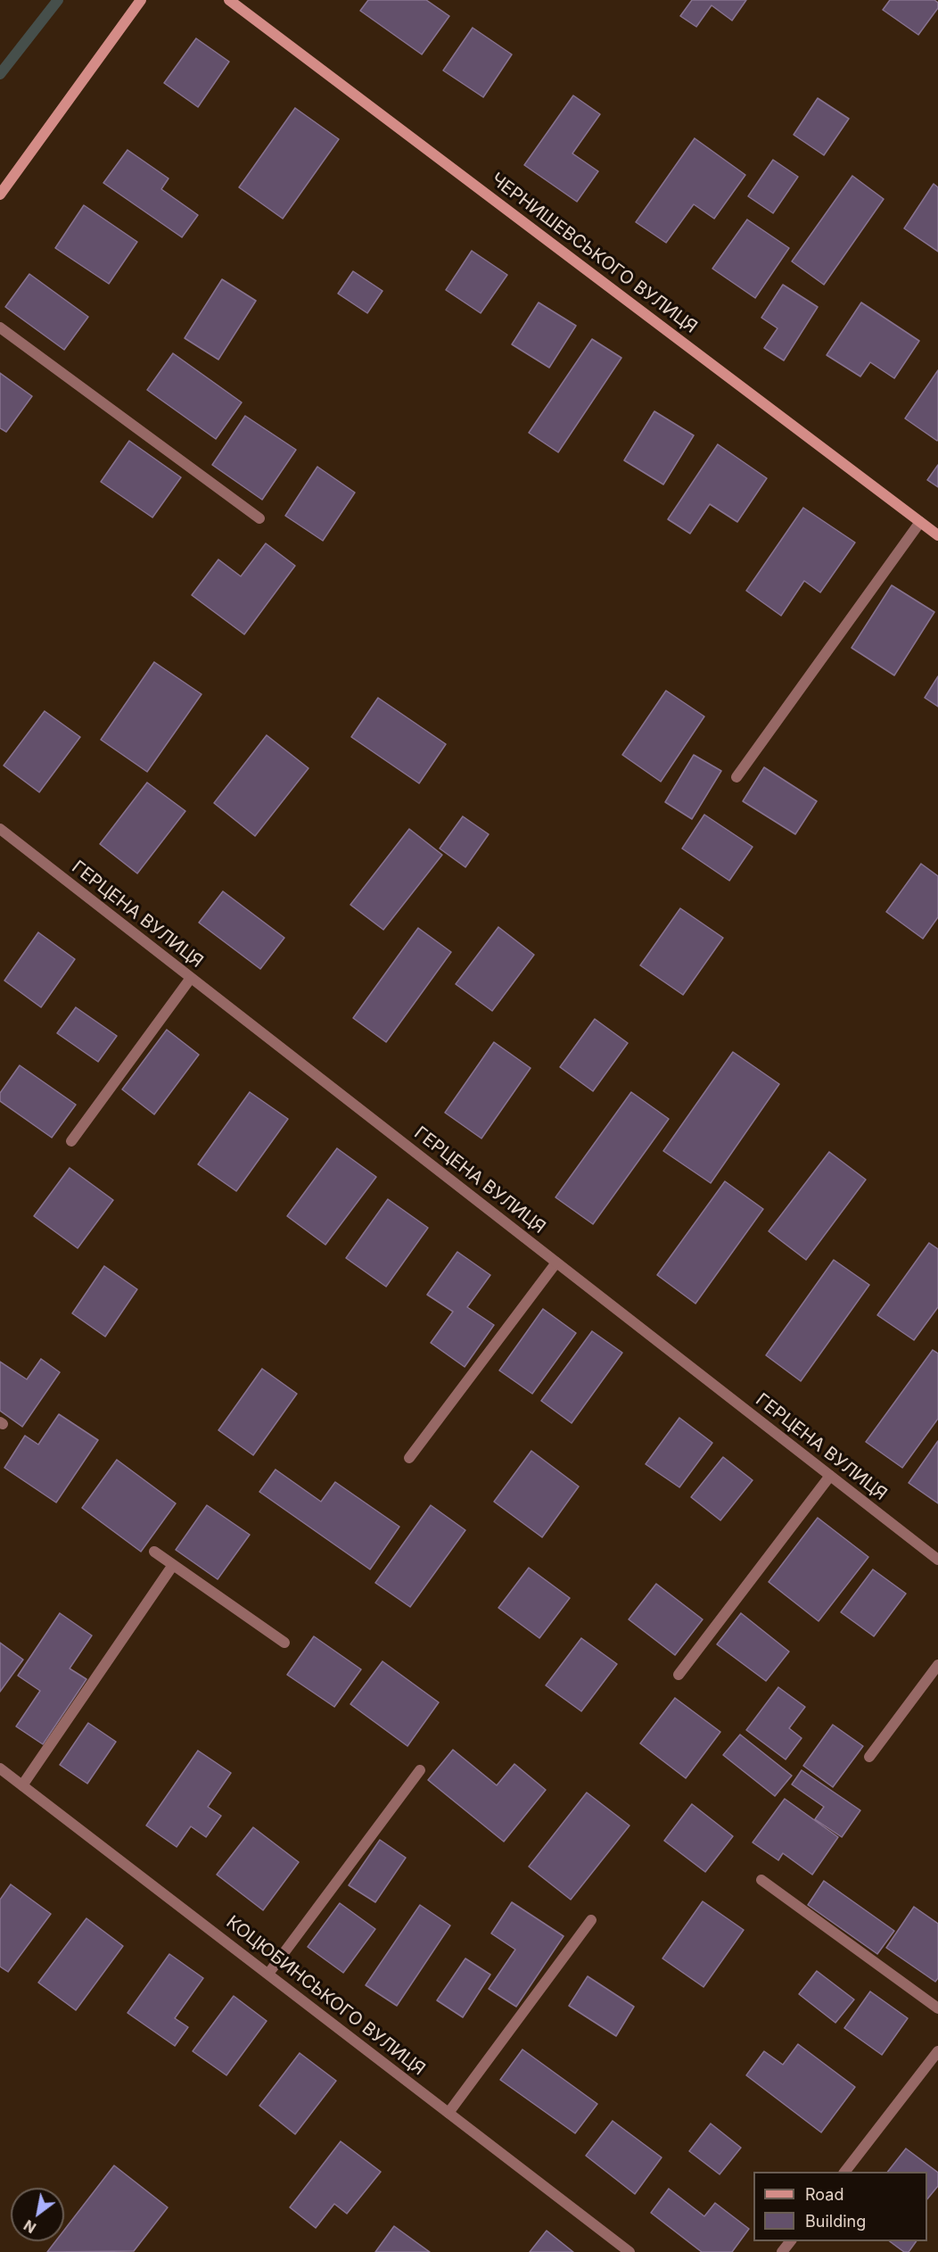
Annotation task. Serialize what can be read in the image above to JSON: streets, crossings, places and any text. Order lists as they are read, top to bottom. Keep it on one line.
{"streets":{"street":["ЧЕРНИШЕВСЬКОГО ВУЛИЦЯ","ГЕРЦЕНА ВУЛИЦЯ","КОЦЮБИНСЬКОГО ВУЛИЦЯ"]},"legend":["Road","Building"],"north":"bottom left"}
